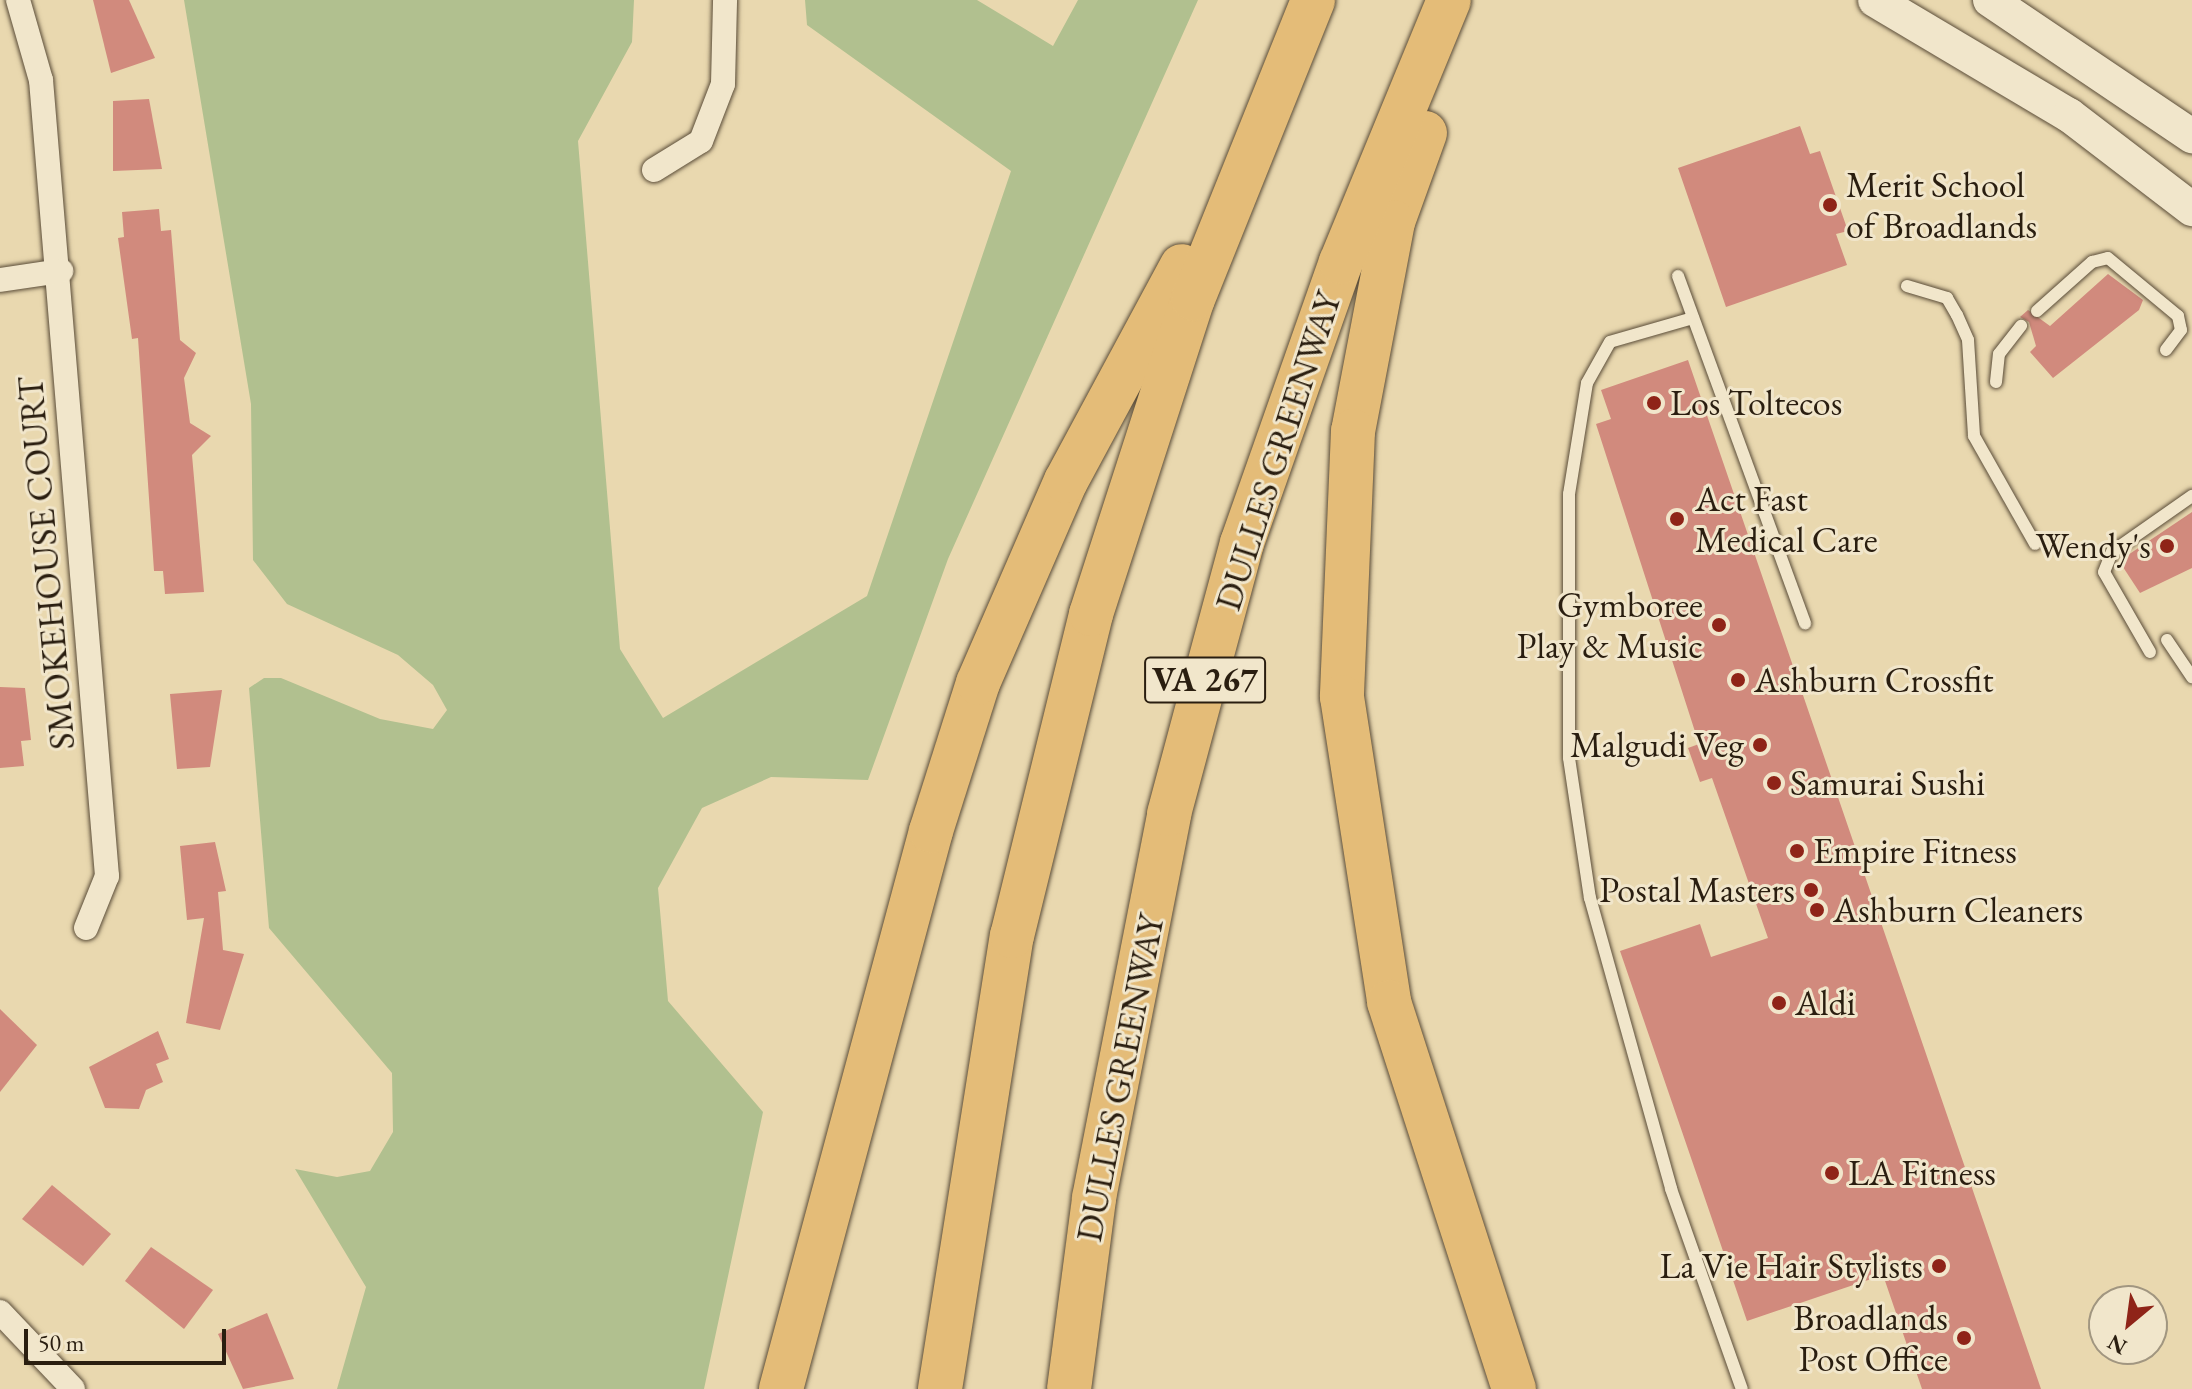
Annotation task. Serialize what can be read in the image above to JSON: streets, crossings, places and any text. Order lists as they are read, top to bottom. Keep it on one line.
{"streets":{"highway":["DULLES GREENWAY","VA 267"],"street":["SMOKEHOUSE COURT"]},"places":["Merit School of Broadlands","Los Toltecos","Act Fast Medical Care","Wendy's","Gymboree Play & Music","Ashburn Crossfit","Malgudi Veg","Samurai Sushi","Empire Fitness","Postal Masters","Ashburn Cleaners","Aldi","LA Fitness","La Vie Hair Stylists","Broadlands Post Office"],"scale_bar":"50 m","north":"bottom left"}
